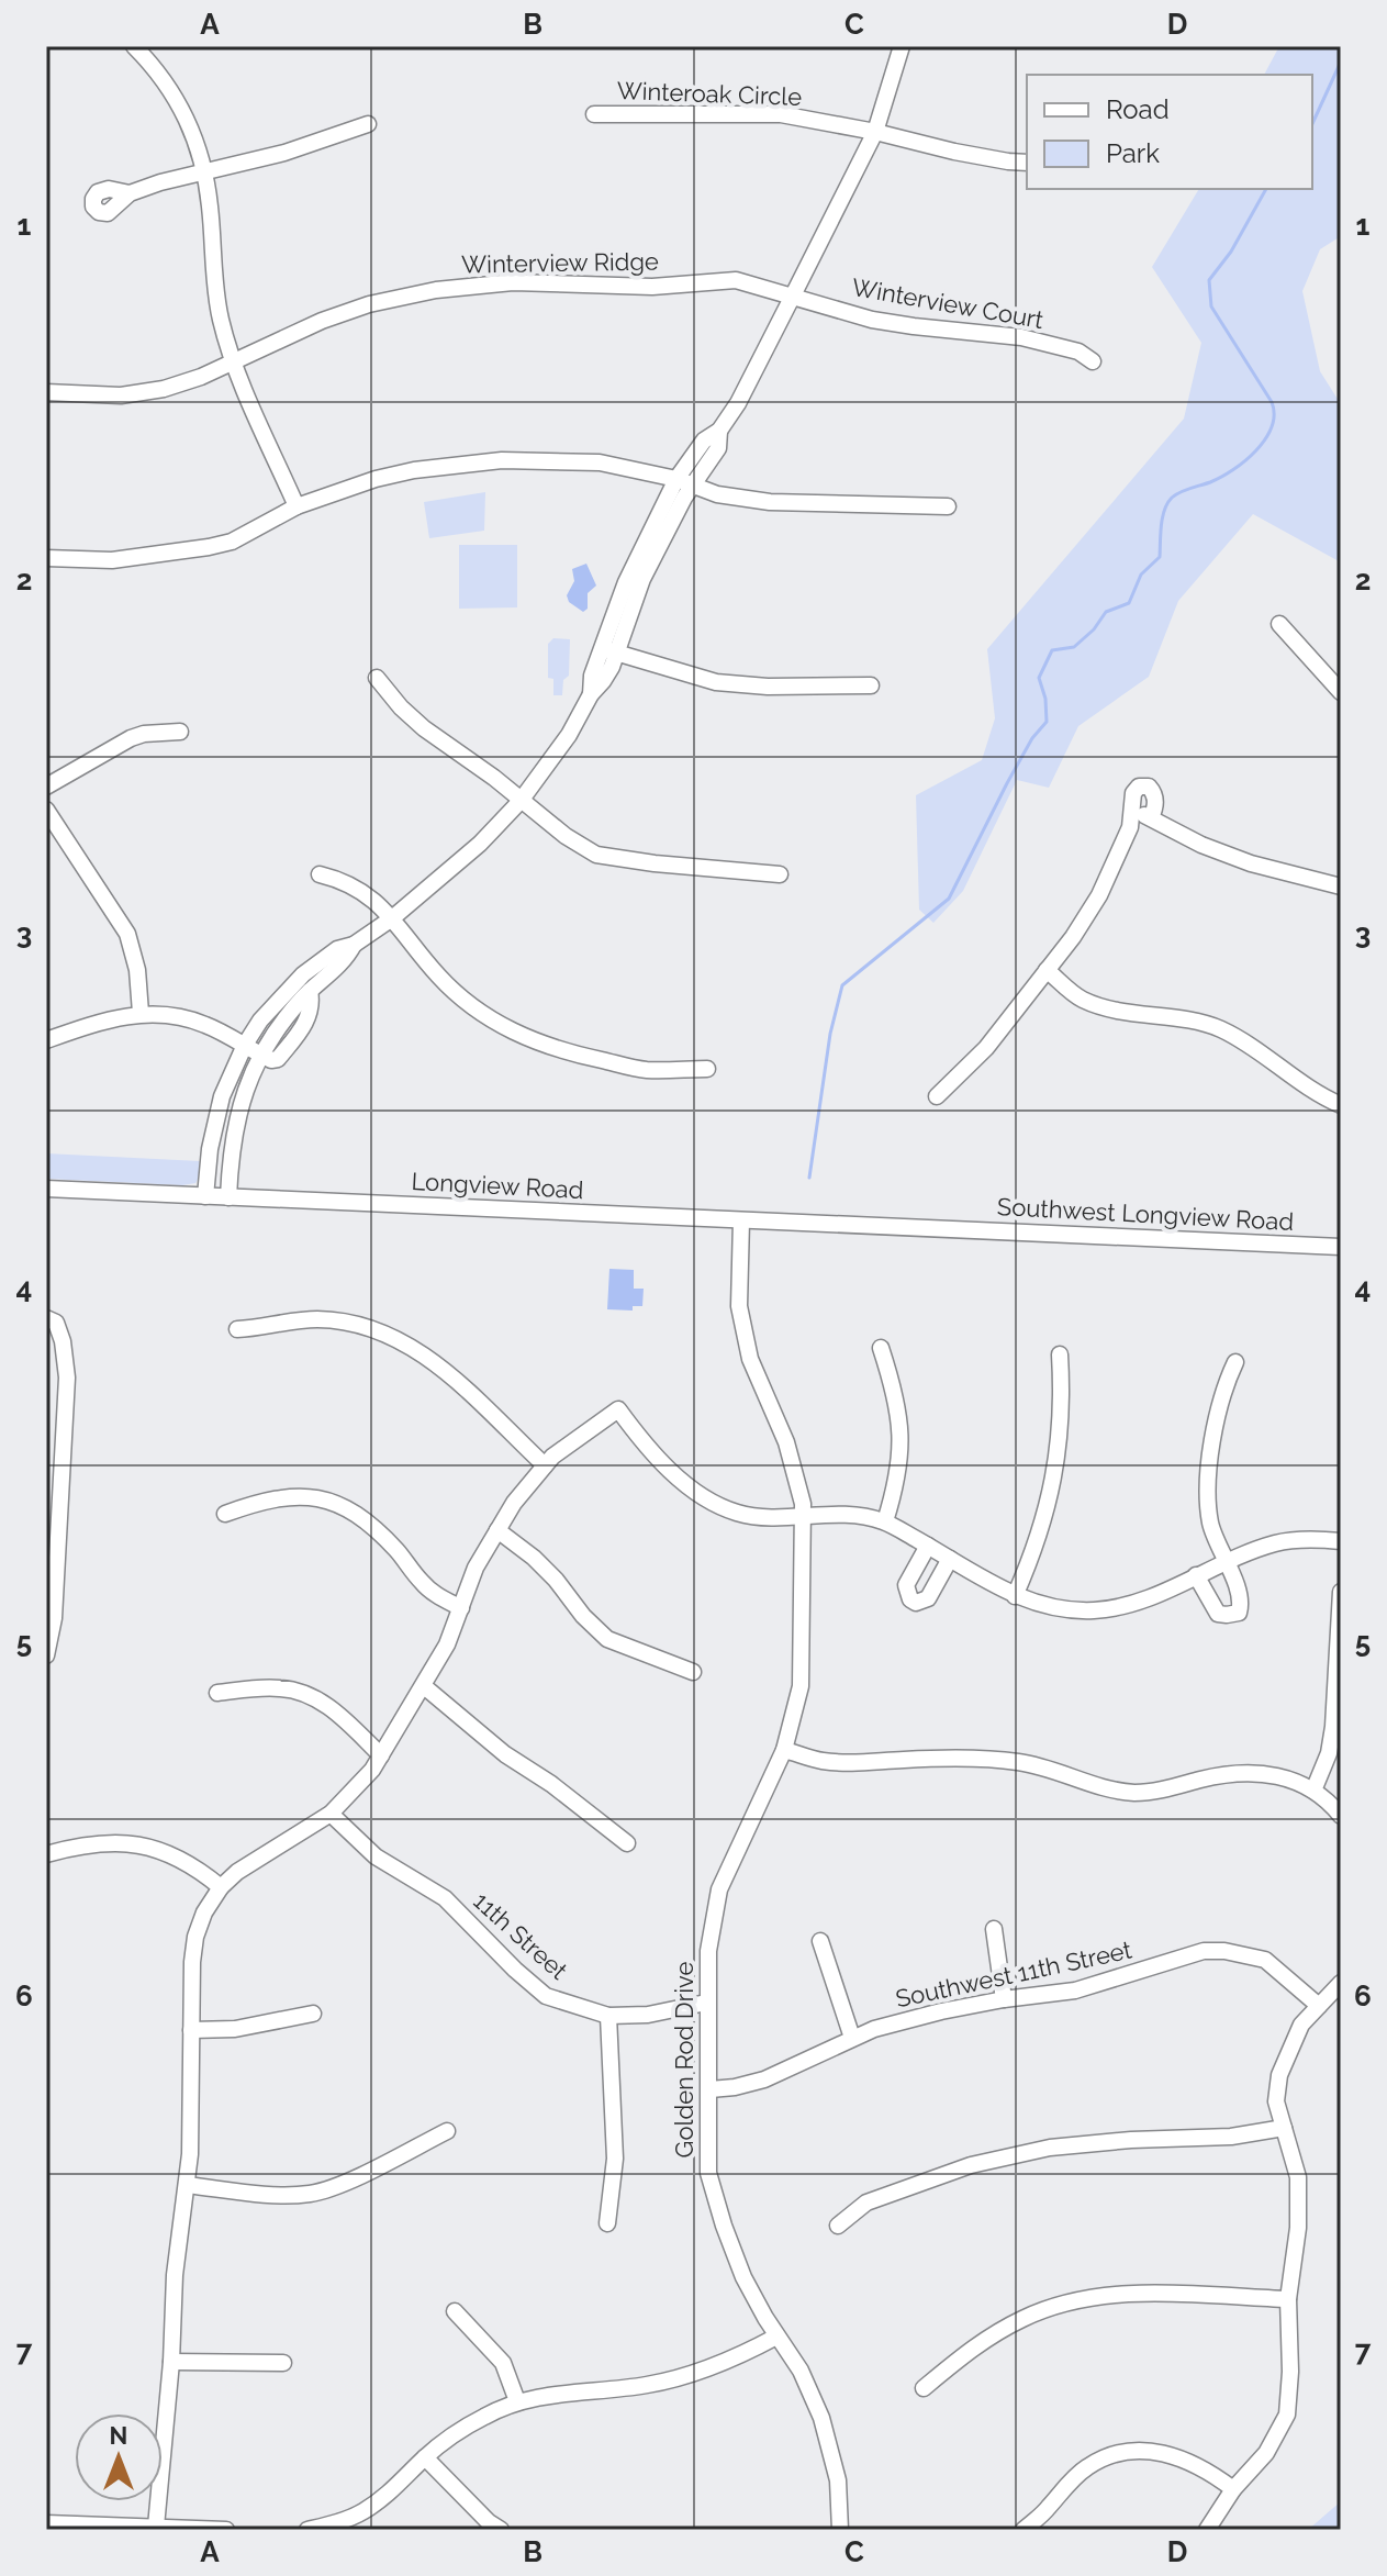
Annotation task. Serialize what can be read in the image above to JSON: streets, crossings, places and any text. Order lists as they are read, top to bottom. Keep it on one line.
{"streets":{"street":["Winteroak Circle","Winterview Ridge","Winterview Court","Longview Road","Southwest Longview Road","11th Street","Southwest 11th Street","Golden Rod Drive"]},"crossings":[["Winterview Ridge","Winterview Court"],["Longview Road","Southwest Longview Road"],["Longview Road","Golden Rod Drive"],["11th Street","Golden Rod Drive"],["Southwest 11th Street","Golden Rod Drive"]],"legend":["Road","Park"],"north":"top","grid":{"columns":["A","B","C","D"],"rows":["1","2","3","4","5","6","7"]}}
